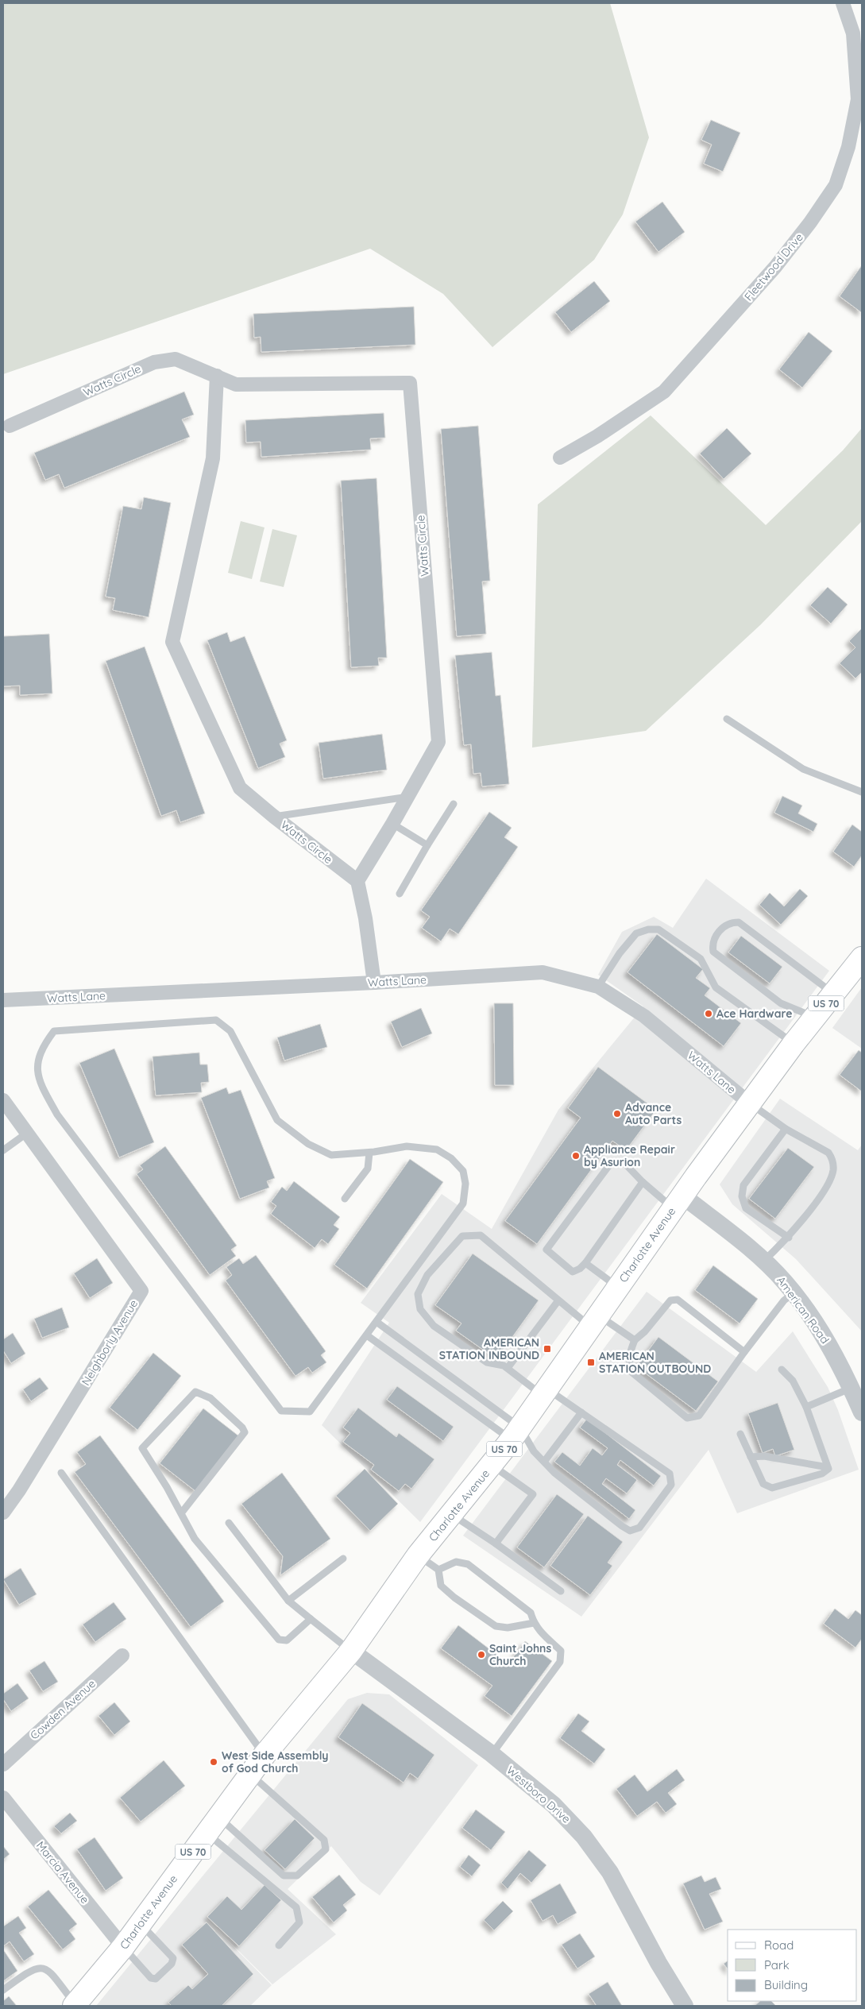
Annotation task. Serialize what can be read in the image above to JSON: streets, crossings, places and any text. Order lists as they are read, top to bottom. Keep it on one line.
{"streets":{"main road":["US 70","Charlotte Avenue"],"street":["Fleetwood Drive","Watts Circle","Watts Lane","American Road","Neighborly Avenue","Cowden Avenue","Westboro Drive","Marcia Avenue"]},"crossings":[["Watts Lane","Charlotte Avenue"],["Charlotte Avenue","American Road"],["Charlotte Avenue","Westboro Drive"],["Charlotte Avenue","Marcia Avenue"]],"places":{"other":["Ace Hardware","Advance Auto Parts","Appliance Repair by Asurion","Saint Johns Church","West Side Assembly of God Church"],"transit":["AMERICAN STATION INBOUND","AMERICAN STATION OUTBOUND"]},"legend":["Road","Park","Building"]}
